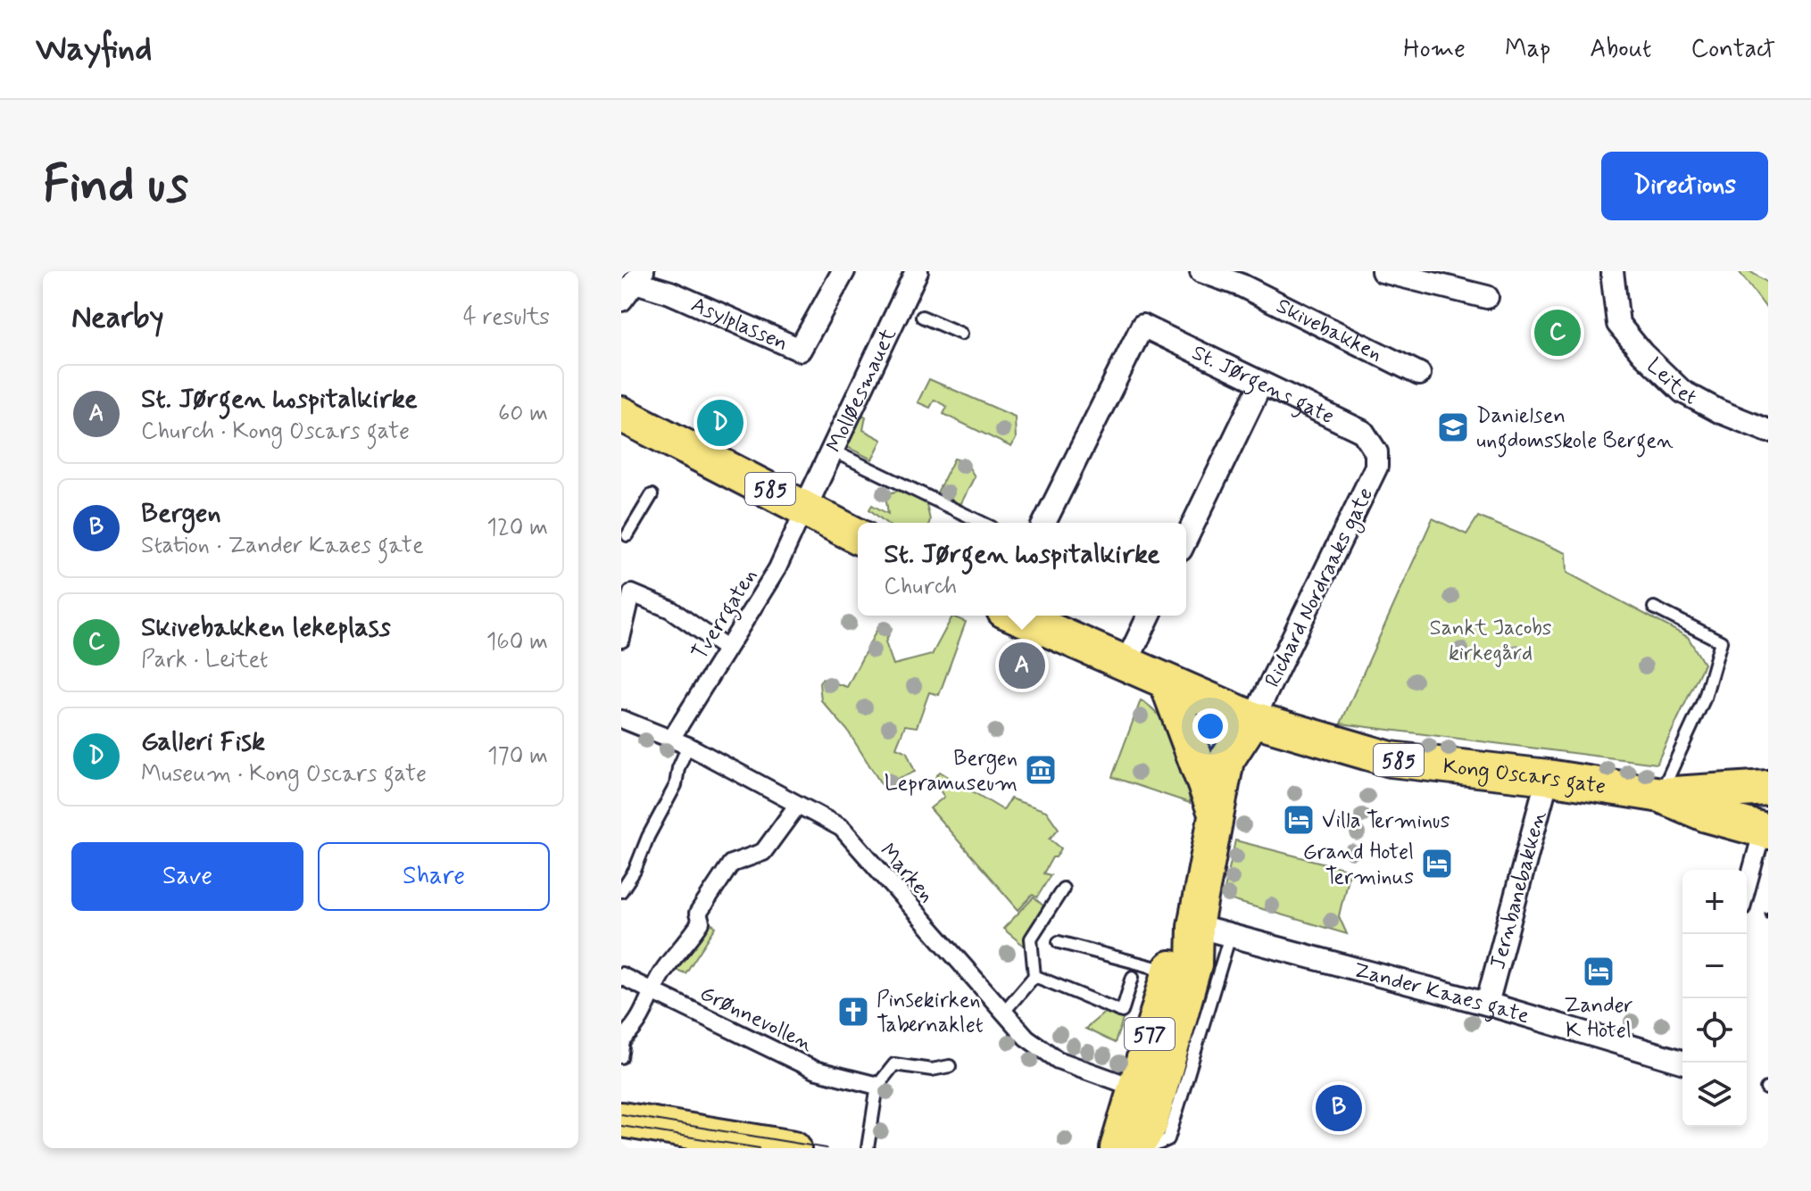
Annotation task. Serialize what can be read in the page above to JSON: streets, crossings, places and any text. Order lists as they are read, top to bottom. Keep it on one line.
{"streets":{"main road":["585","Kong Oscars gate","577"],"street":["Asylplassen","Skivebakken","Leitet","St. Jørgens gate","Molløesmauet","Richard Nordraaks gate","Tverrgaten","Marken","Jernbanebakken","Zander Kaaes gate","Grønnevollen"]},"crossings":[["St. Jørgens gate","Richard Nordraaks gate"],["Molløesmauet","585"],["Molløesmauet","Tverrgaten"],["585","Tverrgaten"],["585","Kong Oscars gate"],["Richard Nordraaks gate","Kong Oscars gate"],["Richard Nordraaks gate","577"],["Tverrgaten","Marken"],["Kong Oscars gate","Jernbanebakken"],["Kong Oscars gate","577"],["Marken","577"],["Jernbanebakken","Zander Kaaes gate"],["Zander Kaaes gate","577"]],"parks":["Sankt Jacobs kirkegård"],"places":{"school or university":["Danielsen ungdomsskole Bergen"],"museum":["Bergen Lepramuseum"],"hotel":["Villa Terminus","Grand Hotel Terminus","Zander K Hotel"],"church":["Pinsekirken Tabernaklet"]},"page":{"header":"Wayfind","nav":["Home","Map","About","Contact"],"buttons":["Directions",["Save","Share"]],"title":"Find us","heading":["Nearby","4 results"],"pins":["C","D","A","B"],"list":[{"mark":"A","name":"St. Jørgen hospitalkirke","note":"Church · Kong Oscars gate","value":"60 m"},{"mark":"B","name":"Bergen","note":"Station · Zander Kaaes gate","value":"120 m"},{"mark":"C","name":"Skivebakken lekeplass","note":"Park · Leitet","value":"160 m"},{"mark":"D","name":"Galleri Fisk","note":"Museum · Kong Oscars gate","value":"170 m"}],"popup":["St. Jørgen hospitalkirke","Church"],"map_buttons":["+","−"]}}
